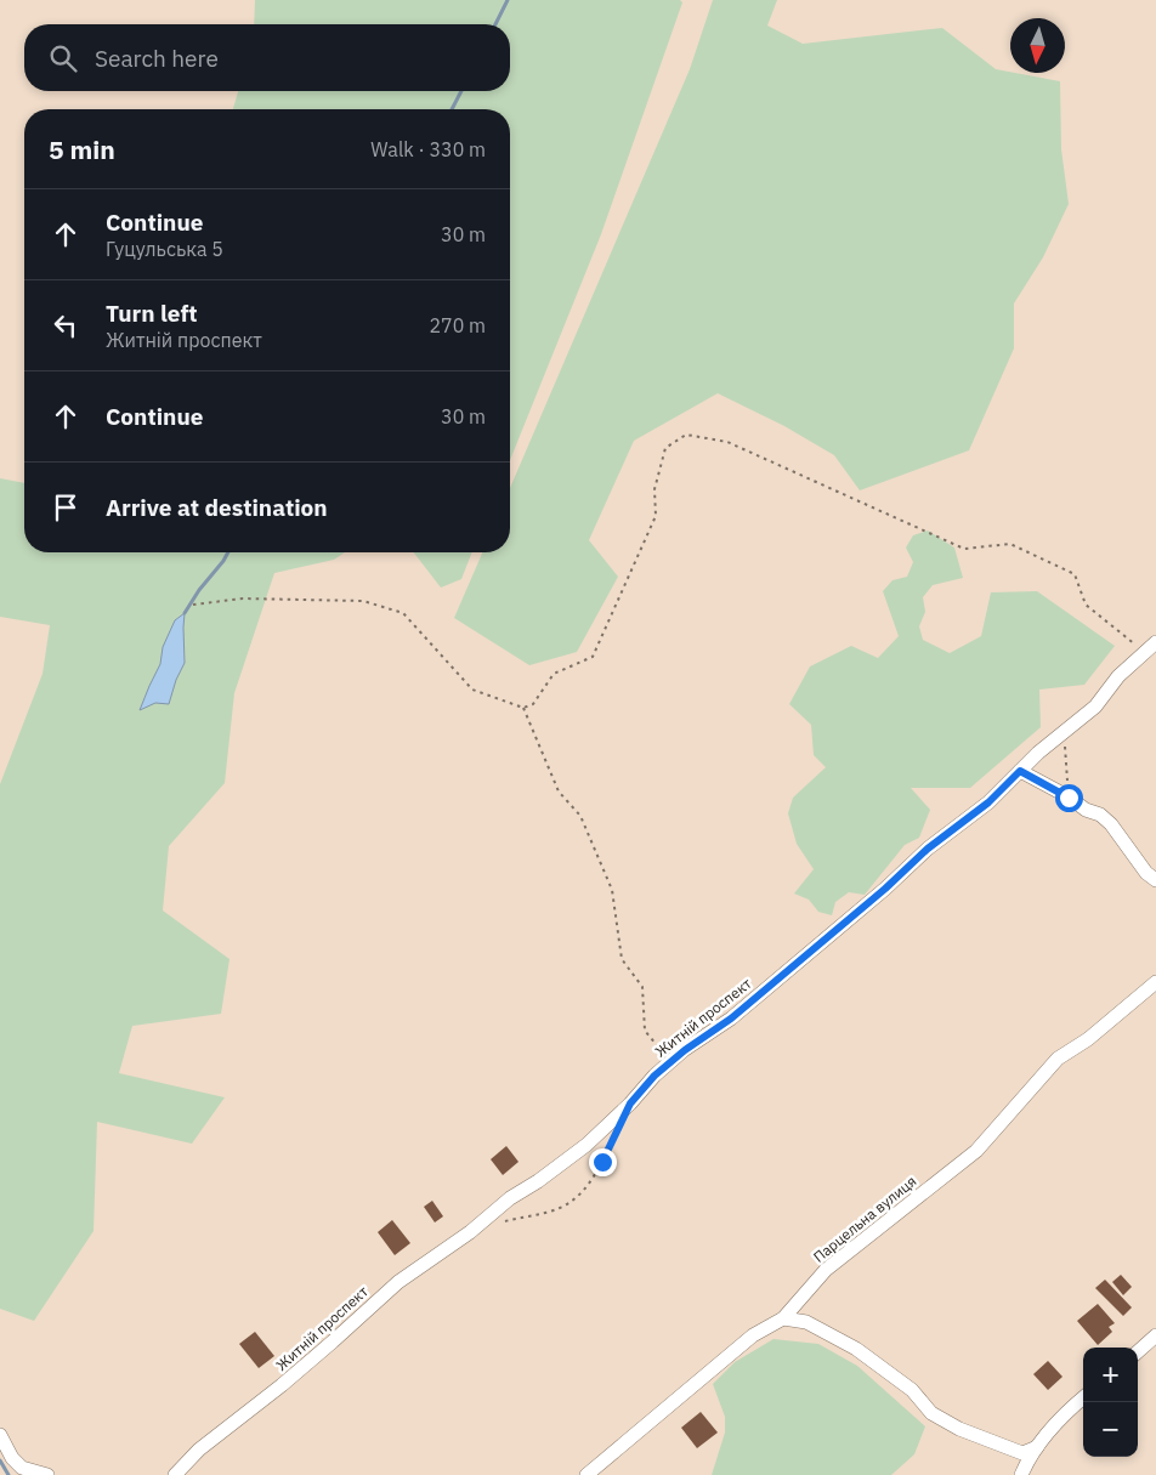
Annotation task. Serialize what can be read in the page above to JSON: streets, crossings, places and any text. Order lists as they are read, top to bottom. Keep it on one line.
{"streets":{"street":["Житній проспект","Парцельна вулиця"]},"north":"bottom","page":{"search":"Search here","heading":["5 min","Walk · 330 m"],"list":[["Continue","Гуцульська 5","30 m"],["Turn left","Житній проспект","270 m"],["Continue","30 m"],"Arrive at destination"],"map_buttons":["+","−"]}}
